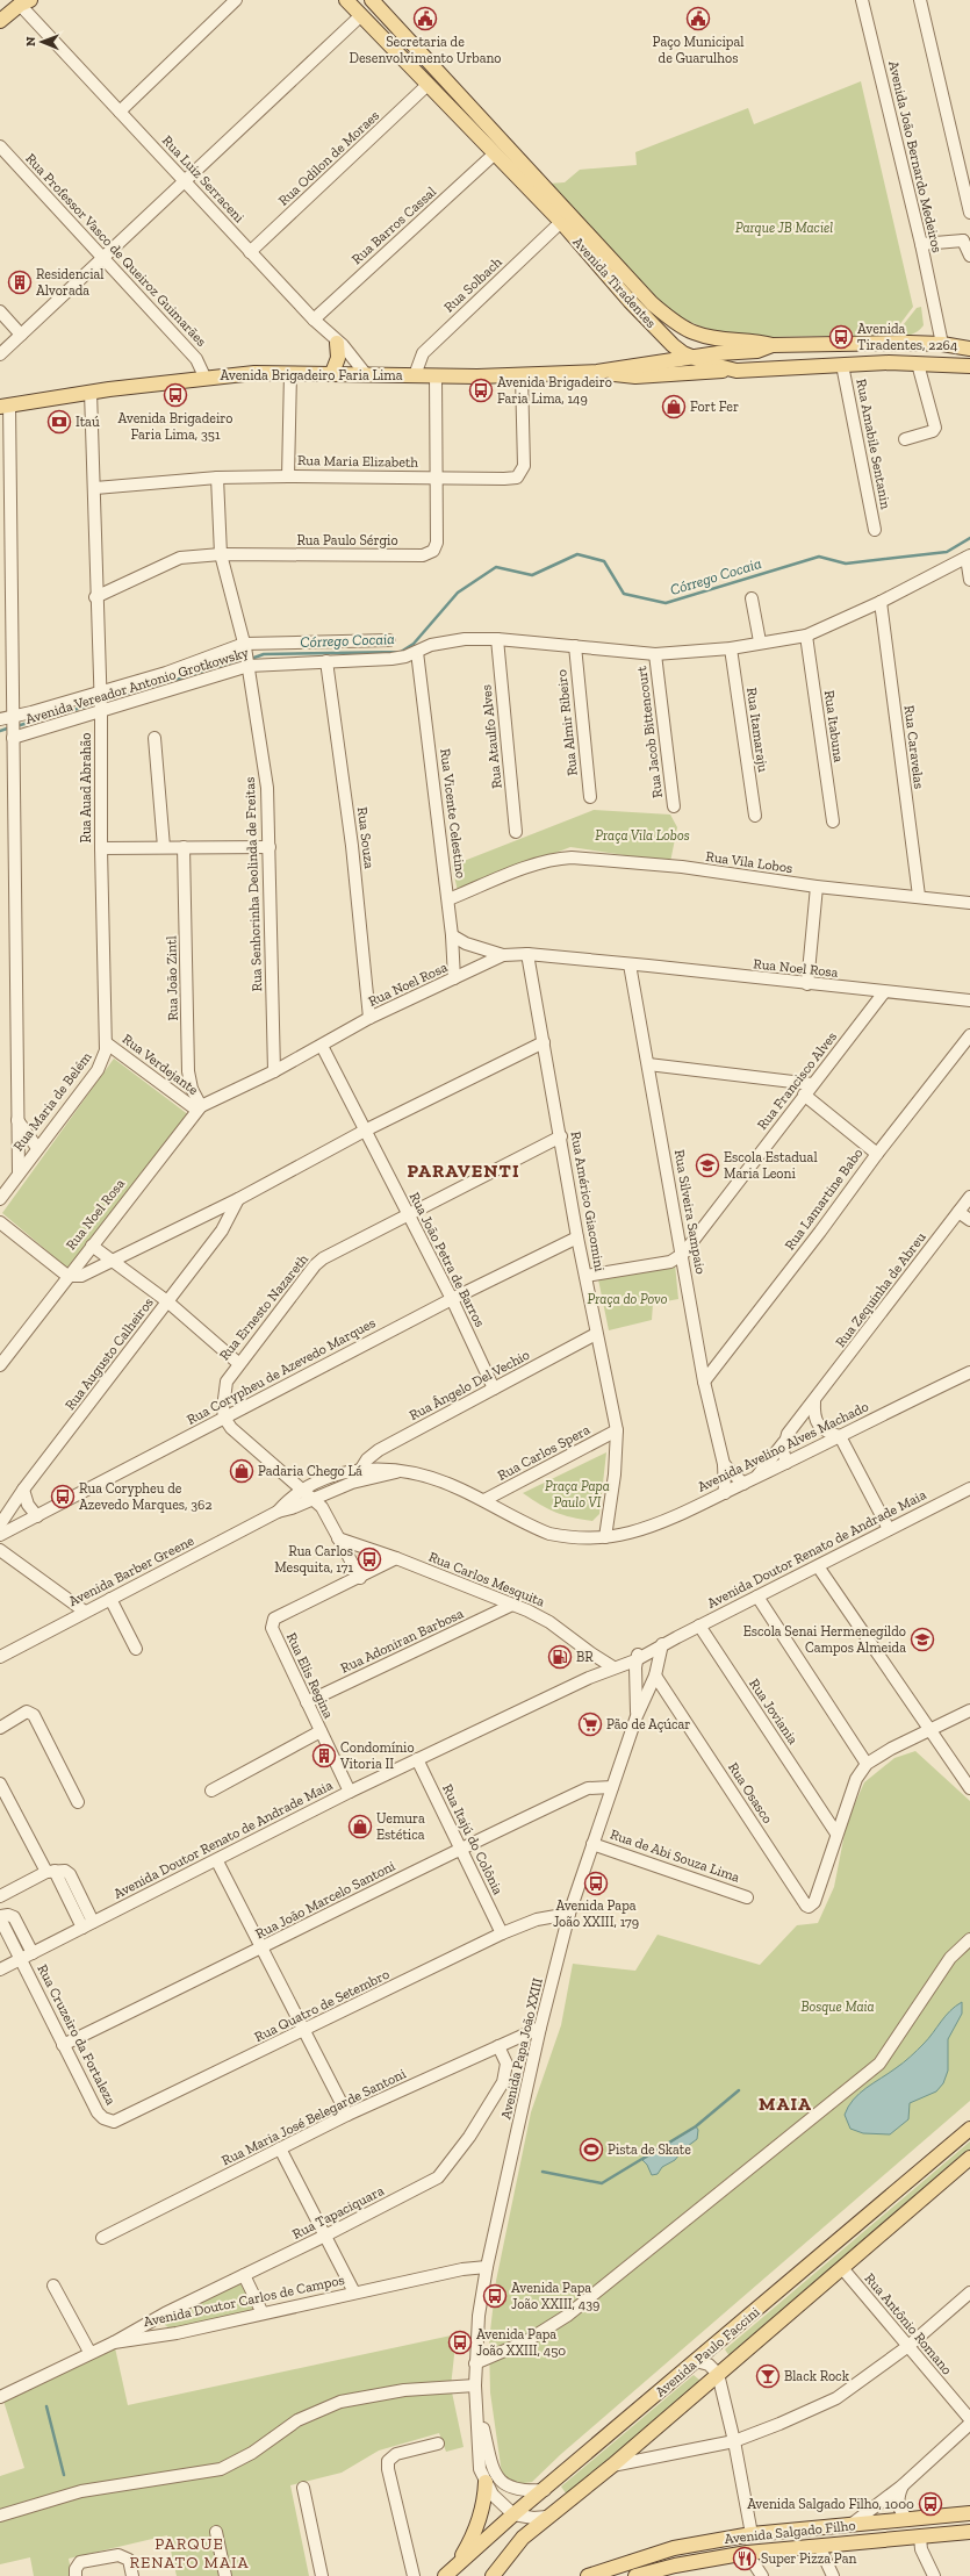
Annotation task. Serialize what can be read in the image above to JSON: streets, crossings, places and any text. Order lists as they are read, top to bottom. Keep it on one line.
{"streets":{"main road":["Avenida Tiradentes","Avenida Brigadeiro Faria Lima","Avenida Paulo Faccini","Avenida Salgado Filho"],"street":["Avenida João Bernardo Medeiros","Rua Odilon de Moraes","Rua Luiz Serraceni","Rua Barros Cassal","Rua Professor Vasco de Queiroz Guimarães","Rua Solbach","Rua Amabile Sentanin","Rua Maria Elizabeth","Rua Paulo Sérgio","Avenida Vereador Antonio Grotkowsky","Rua Almir Ribeiro","Rua Itabuna","Rua Itamaraju","Rua Jacob Bittencourt","Rua Ataulfo Alves","Rua Caravelas","Rua Auad Abrahão","Rua Vicente Celestino","Rua Souza","Rua Vila Lobos","Rua Senhorinha Deolinda de Freitas","Rua Noel Rosa","Rua João Zintl","Rua Verdejante","Rua Francisco Alves","Rua Maria de Belém","Rua Lamartine Babo","Rua Américo Giacomini","Rua Silveira Sampaio","Rua João Petra de Barros","Rua Zequinha de Abreu","Rua Ernesto Nazareth","Rua Augusto Calheiros","Rua Corypheu de Azevedo Marques","Rua Ângelo Del Vechio","Avenida Avelino Alves Machado","Rua Carlos Spera","Avenida Doutor Renato de Andrade Maia","Avenida Barber Greene","Rua Carlos Mesquita","Rua Adoniran Barbosa","Rua Elis Regina","Rua Joviania","Rua Osasco","Rua Itajú do Colônia","Rua de Abi Souza Lima","Rua João Marcelo Santoni","Rua Quatro de Setembro","Rua Cruzeiro da Fortaleza","Avenida Papa João XXIII","Rua Maria José Belegarde Santoni","Rua Tapaciquara","Avenida Doutor Carlos de Campos","Rua Antônio Romano"]},"crossings":[["Avenida João Bernardo Medeiros","Avenida Tiradentes"],["Rua Odilon de Moraes","Rua Luiz Serraceni"],["Rua Odilon de Moraes","Avenida Tiradentes"],["Rua Luiz Serraceni","Rua Barros Cassal"],["Rua Luiz Serraceni","Avenida Brigadeiro Faria Lima"],["Rua Barros Cassal","Avenida Tiradentes"],["Rua Professor Vasco de Queiroz Guimarães","Avenida Brigadeiro Faria Lima"],["Avenida Tiradentes","Rua Solbach"],["Avenida Tiradentes","Avenida Brigadeiro Faria Lima"],["Avenida Tiradentes","Rua Amabile Sentanin"],["Rua Solbach","Avenida Brigadeiro Faria Lima"],["Avenida Brigadeiro Faria Lima","Rua Maria Elizabeth"],["Avenida Brigadeiro Faria Lima","Rua Paulo Sérgio"],["Avenida Brigadeiro Faria Lima","Rua Auad Abrahão"],["Rua Maria Elizabeth","Rua Paulo Sérgio"],["Rua Maria Elizabeth","Rua Auad Abrahão"],["Rua Maria Elizabeth","Rua Senhorinha Deolinda de Freitas"],["Rua Paulo Sérgio","Rua Auad Abrahão"],["Rua Paulo Sérgio","Rua Senhorinha Deolinda de Freitas"],["Avenida Vereador Antonio Grotkowsky","Rua Almir Ribeiro"],["Avenida Vereador Antonio Grotkowsky","Rua Itabuna"],["Avenida Vereador Antonio Grotkowsky","Rua Itamaraju"],["Avenida Vereador Antonio Grotkowsky","Rua Jacob Bittencourt"],["Avenida Vereador Antonio Grotkowsky","Rua Ataulfo Alves"],["Avenida Vereador Antonio Grotkowsky","Rua Caravelas"],["Avenida Vereador Antonio Grotkowsky","Rua Auad Abrahão"],["Avenida Vereador Antonio Grotkowsky","Rua Vicente Celestino"],["Avenida Vereador Antonio Grotkowsky","Rua Souza"],["Avenida Vereador Antonio Grotkowsky","Rua Senhorinha Deolinda de Freitas"],["Rua Caravelas","Rua Vila Lobos"],["Rua Auad Abrahão","Rua Verdejante"],["Rua Auad Abrahão","Rua Maria de Belém"],["Rua Vicente Celestino","Rua Vila Lobos"],["Rua Vicente Celestino","Rua Noel Rosa"],["Rua Souza","Rua Noel Rosa"],["Rua Senhorinha Deolinda de Freitas","Rua Noel Rosa"],["Rua Noel Rosa","Rua João Zintl"],["Rua Noel Rosa","Rua Verdejante"],["Rua Noel Rosa","Rua Francisco Alves"],["Rua Noel Rosa","Rua Américo Giacomini"],["Rua Noel Rosa","Rua Silveira Sampaio"],["Rua Noel Rosa","Rua João Petra de Barros"],["Rua João Zintl","Rua Verdejante"],["Rua Verdejante","Rua Maria de Belém"],["Rua Francisco Alves","Rua Silveira Sampaio"],["Rua Lamartine Babo","Rua Silveira Sampaio"],["Rua Américo Giacomini","Rua Ernesto Nazareth"],["Rua Américo Giacomini","Rua Corypheu de Azevedo Marques"],["Rua Américo Giacomini","Rua Ângelo Del Vechio"],["Rua Américo Giacomini","Avenida Avelino Alves Machado"],["Rua Américo Giacomini","Rua Carlos Spera"],["Rua Américo Giacomini","Avenida Barber Greene"],["Rua Silveira Sampaio","Avenida Avelino Alves Machado"],["Rua João Petra de Barros","Rua Ernesto Nazareth"],["Rua João Petra de Barros","Rua Corypheu de Azevedo Marques"],["Rua João Petra de Barros","Rua Ângelo Del Vechio"],["Rua Zequinha de Abreu","Avenida Avelino Alves Machado"],["Rua Ernesto Nazareth","Rua Corypheu de Azevedo Marques"],["Rua Ângelo Del Vechio","Avenida Barber Greene"],["Avenida Avelino Alves Machado","Avenida Barber Greene"],["Rua Carlos Spera","Avenida Barber Greene"],["Avenida Doutor Renato de Andrade Maia","Rua Carlos Mesquita"],["Avenida Doutor Renato de Andrade Maia","Rua Elis Regina"],["Avenida Doutor Renato de Andrade Maia","Rua Joviania"],["Avenida Doutor Renato de Andrade Maia","Rua Itajú do Colônia"],["Avenida Doutor Renato de Andrade Maia","Rua Cruzeiro da Fortaleza"],["Avenida Doutor Renato de Andrade Maia","Avenida Papa João XXIII"],["Rua Carlos Mesquita","Rua Adoniran Barbosa"],["Rua Carlos Mesquita","Rua Elis Regina"],["Rua Adoniran Barbosa","Rua Elis Regina"],["Rua Joviania","Rua Osasco"],["Rua Osasco","Avenida Papa João XXIII"],["Rua Itajú do Colônia","Rua João Marcelo Santoni"],["Rua Itajú do Colônia","Rua Quatro de Setembro"],["Rua de Abi Souza Lima","Avenida Papa João XXIII"],["Rua João Marcelo Santoni","Rua Cruzeiro da Fortaleza"],["Rua João Marcelo Santoni","Avenida Papa João XXIII"],["Rua Quatro de Setembro","Rua Cruzeiro da Fortaleza"],["Rua Quatro de Setembro","Avenida Papa João XXIII"],["Avenida Papa João XXIII","Rua Maria José Belegarde Santoni"],["Avenida Papa João XXIII","Avenida Doutor Carlos de Campos"],["Avenida Papa João XXIII","Avenida Paulo Faccini"],["Rua Maria José Belegarde Santoni","Rua Tapaciquara"],["Rua Tapaciquara","Avenida Doutor Carlos de Campos"],["Rua Antônio Romano","Avenida Paulo Faccini"]],"districts":["PARAVENTI","MAIA","PARQUE RENATO MAIA"],"water":["Córrego Cocaia"],"parks":["Parque JB Maciel","Praça Vila Lobos","Praça do Povo","Praça Papa Paulo VI","Bosque Maia"],"places":{"public building":["Secretaria de Desenvolvimento Urbano","Paço Municipal de Guarulhos"],"building":["Residencial Alvorada","Condomínio Vitoria II"],"bus stop":["Avenida Tiradentes, 2264","Avenida Brigadeiro Faria Lima, 149","Avenida Brigadeiro Faria Lima, 351","Rua Corypheu de Azevedo Marques, 362","Rua Carlos Mesquita, 171","Avenida Papa João XXIII, 179","Avenida Papa João XXIII, 439","Avenida Papa João XXIII, 450","Avenida Salgado Filho, 1000"],"shop":["Fort Fer","Padaria Chego Lá","Uemura Estética"],"bank":["Itaú"],"school or university":["Escola Estadual Maria Leoni","Escola Senai Hermenegildo Campos Almeida"],"fuel station":["BR"],"supermarket":["Pão de Açúcar"],"sports":["Pista de Skate"],"bar":["Black Rock"],"restaurant":["Super Pizza Pan"]},"north":"left"}
